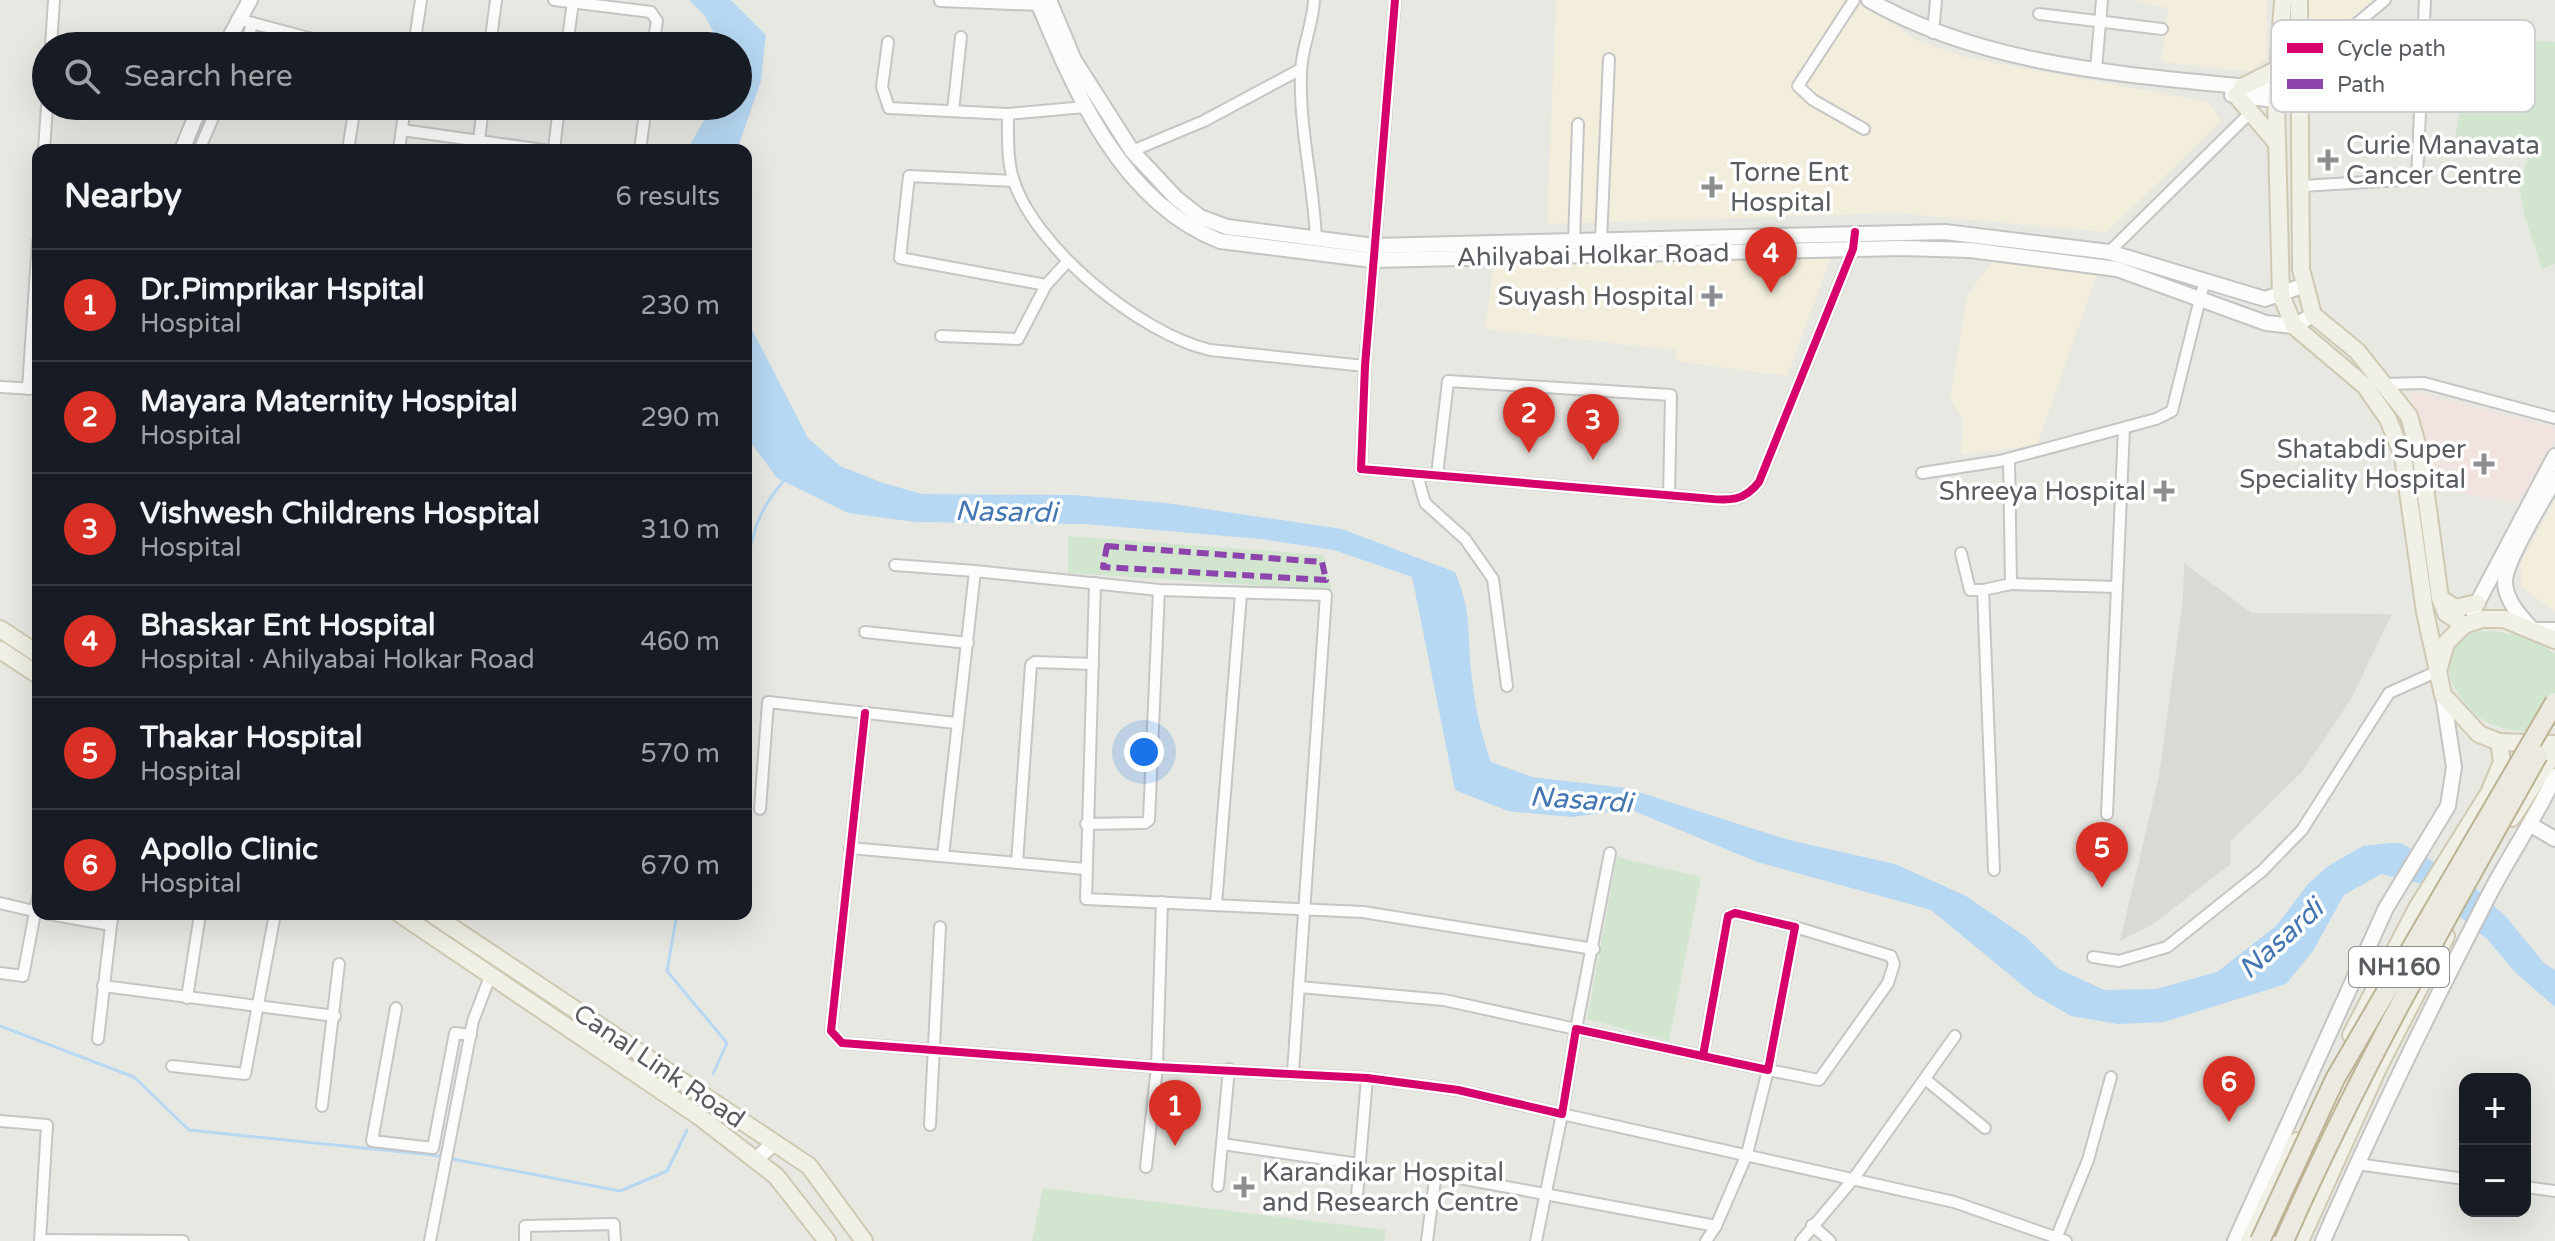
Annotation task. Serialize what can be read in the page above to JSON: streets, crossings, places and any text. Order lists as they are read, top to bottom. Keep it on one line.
{"streets":{"highway":["NH160"],"main road":["Ahilyabai Holkar Road","Canal Link Road"]},"water":["Nasardi"],"places":{"health":["Curie Manavata Cancer Centre","Torne Ent Hospital","Suyash Hospital","Shatabdi Super Speciality Hospital","Shreeya Hospital","Karandikar Hospital and Research Centre"]},"legend":["Cycle path","Path"],"page":{"search":"Search here","heading":["Nearby","6 results"],"pins":["4","2","3","5","6","1"],"list":[{"mark":"1","name":"Dr.Pimprikar Hspital","note":"Hospital","value":"230 m"},{"mark":"2","name":"Mayara Maternity Hospital","note":"Hospital","value":"290 m"},{"mark":"3","name":"Vishwesh Childrens Hospital","note":"Hospital","value":"310 m"},{"mark":"4","name":"Bhaskar Ent Hospital","note":"Hospital · Ahilyabai Holkar Road","value":"460 m"},{"mark":"5","name":"Thakar Hospital","note":"Hospital","value":"570 m"},{"mark":"6","name":"Apollo Clinic","note":"Hospital","value":"670 m"}],"map_buttons":["+","−"]}}
